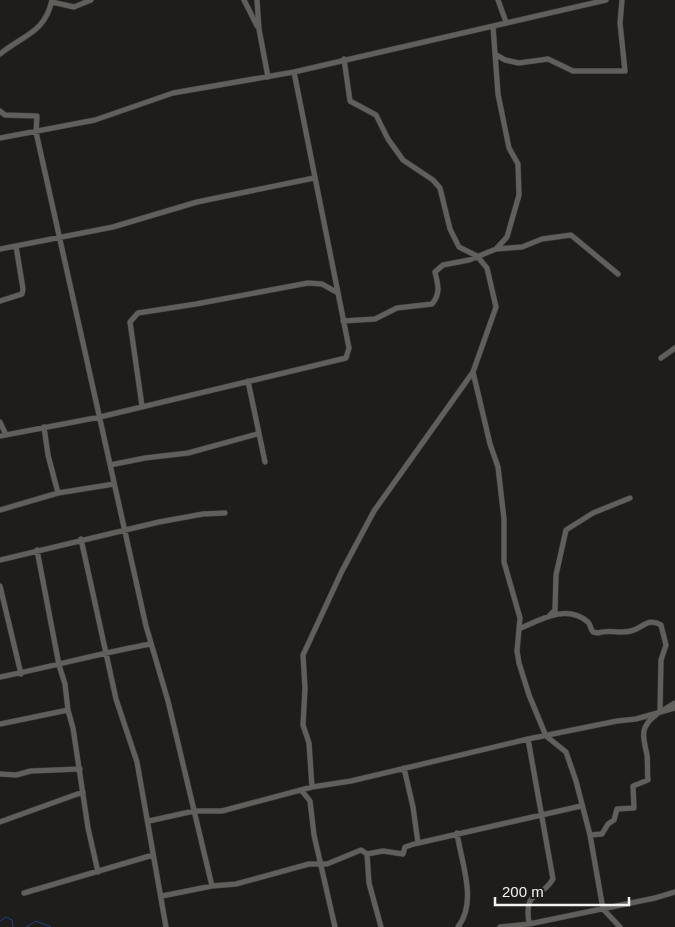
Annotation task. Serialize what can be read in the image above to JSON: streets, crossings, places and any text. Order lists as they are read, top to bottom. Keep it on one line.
{"scale_bar":"200 m"}
